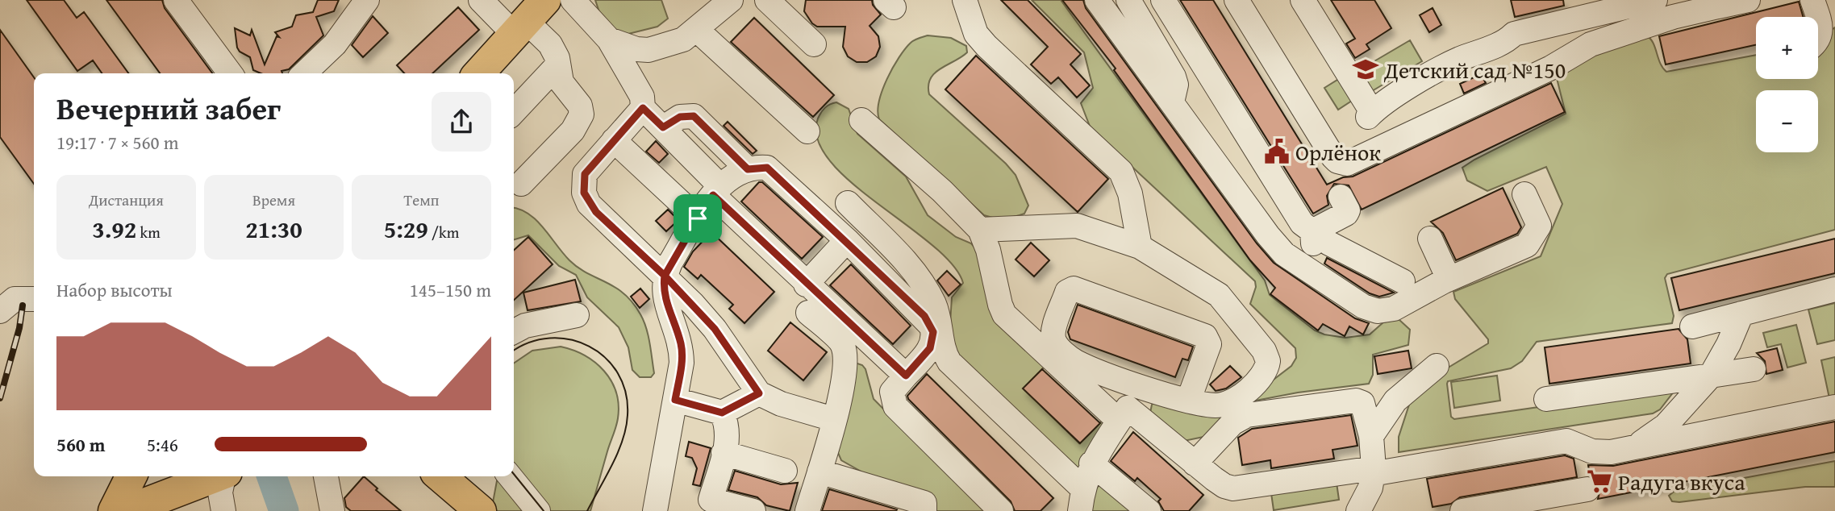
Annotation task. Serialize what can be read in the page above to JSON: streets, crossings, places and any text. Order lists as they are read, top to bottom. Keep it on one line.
{"places":{"school or university":["Детский сад №150"],"public building":["Орлёнок"],"supermarket":["Радуга вкуса"]},"page":{"map_buttons":["+","−"],"heading":["Вечерний забег","19:17 · 7 × 560 m"],"stats":[["Дистанция","3.92 km"],["Время","21:30"],["Темп","5:29 /km"]],"chart":["Набор высоты","145–150 m"],"list":[{"name":"560 m","note":"5:46"}]}}
